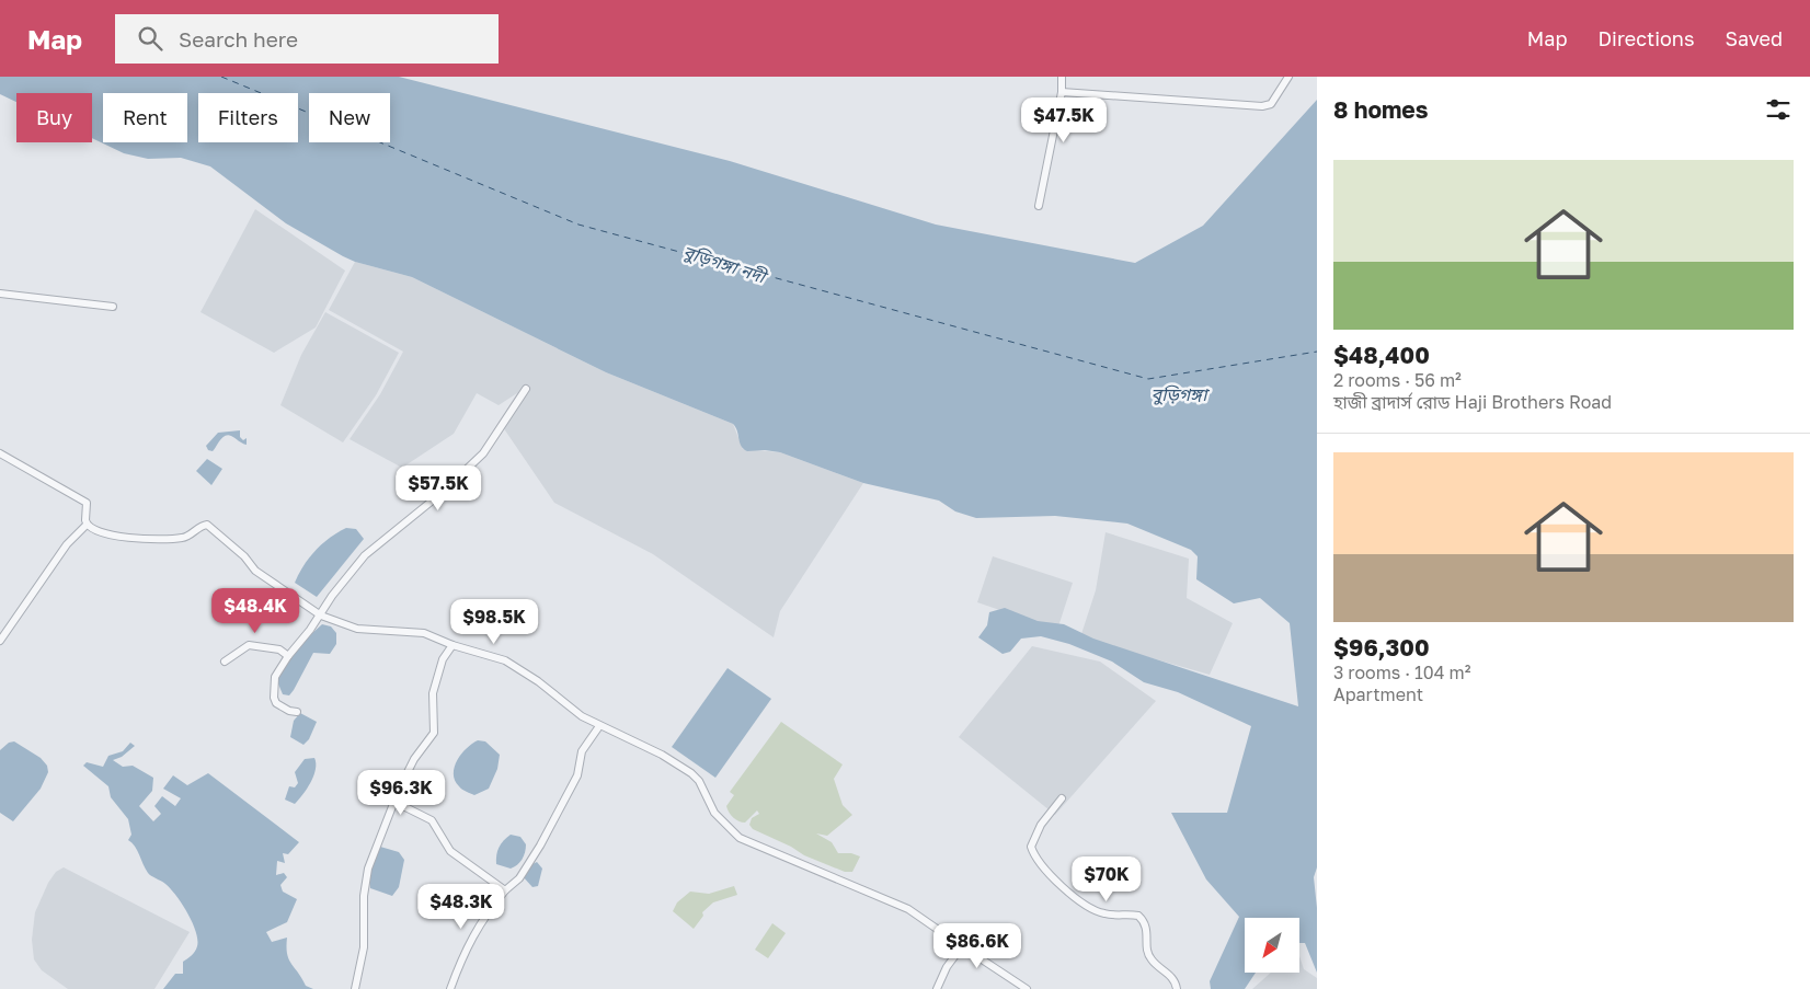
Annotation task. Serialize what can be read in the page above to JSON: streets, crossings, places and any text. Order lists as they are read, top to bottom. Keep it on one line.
{"water":["বুড়িগঙ্গা নদী","বুড়িগঙ্গা"],"north":"bottom left","page":{"header":"Map","search":"Search here","nav":["Map","Directions","Saved"],"heading":"8 homes","chip":["Buy","Rent","Filters","New"],"price":["$47.5K","$57.5K","$48.4K","$98.5K","$96.3K","$70K","$48.3K","$86.6K"],"list":[{"name":"$48,400","note":"2 rooms · 56 m² · হাজী ব্রাদার্স রোড Haji Brothers Road"},{"name":"$96,300","note":"3 rooms · 104 m² · Apartment"}]}}
